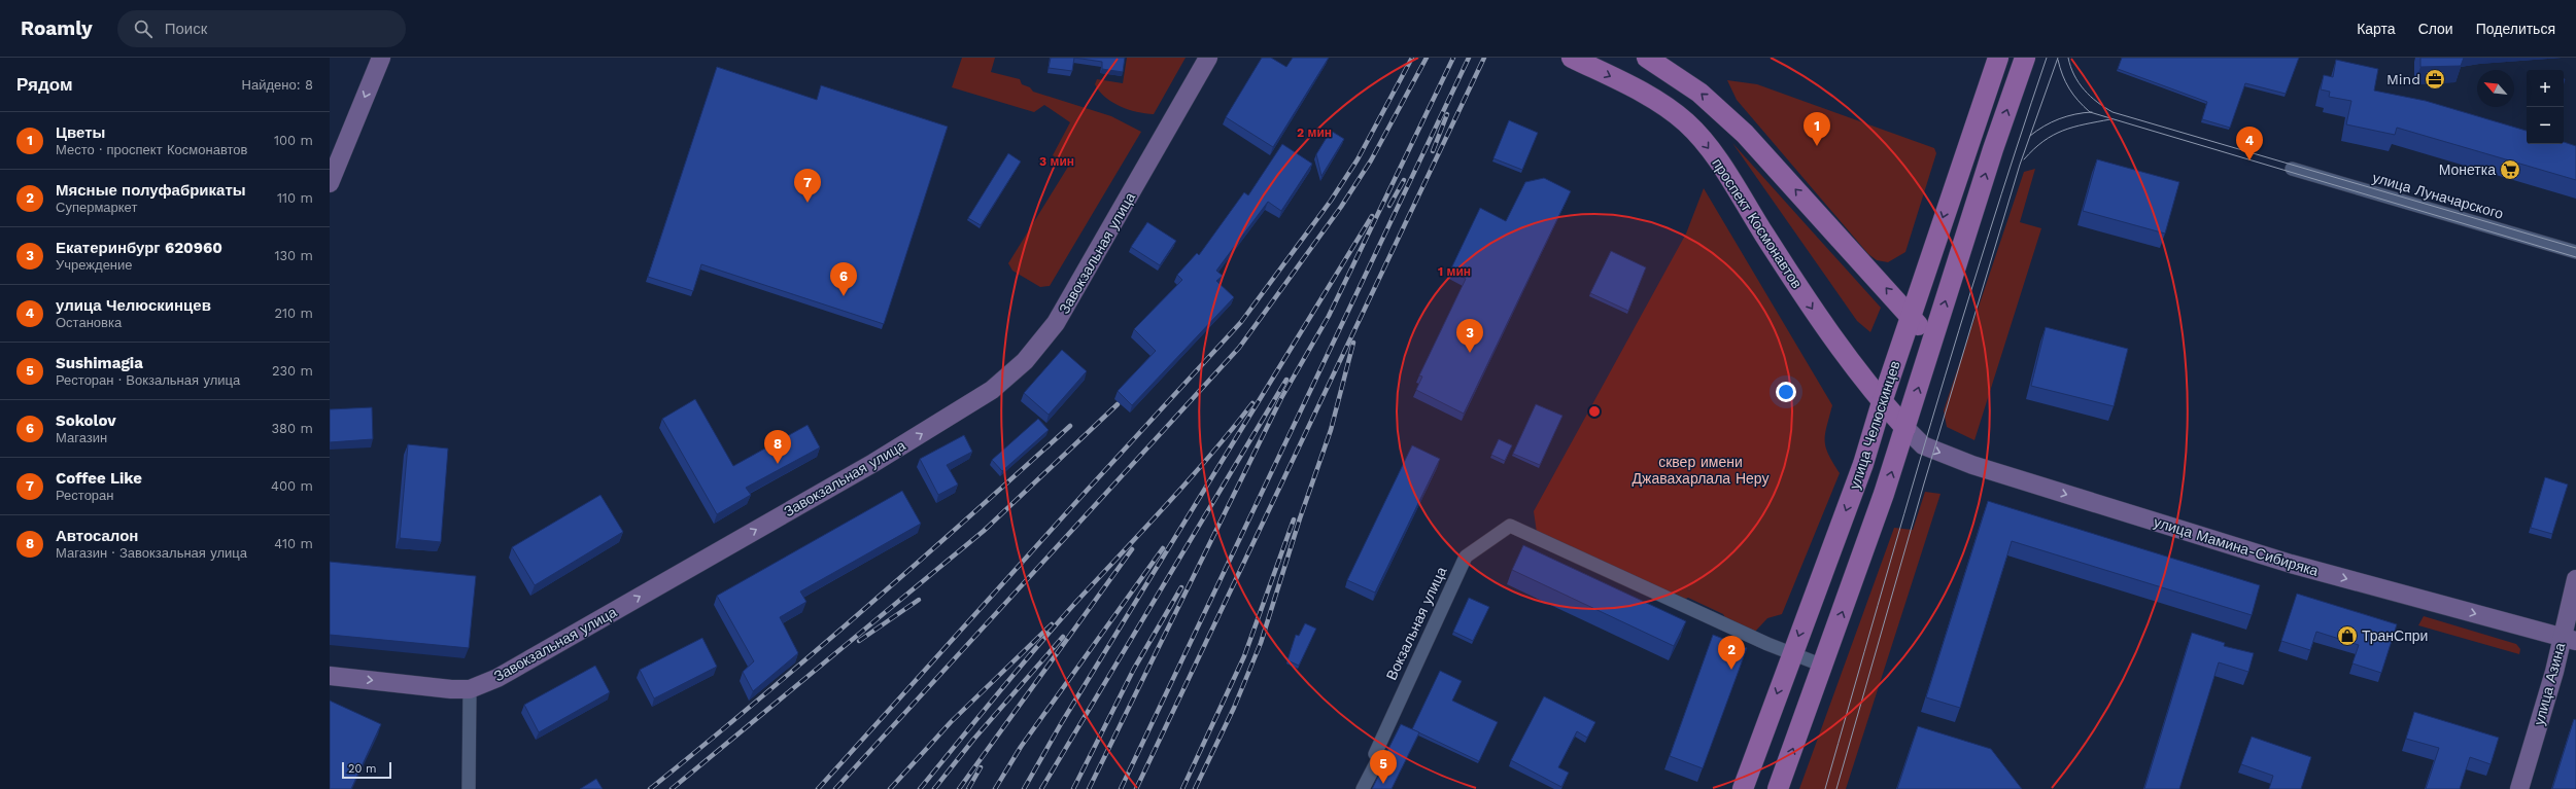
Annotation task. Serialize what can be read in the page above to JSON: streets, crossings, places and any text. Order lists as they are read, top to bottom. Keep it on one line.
{"streets":{"main road":["проспект Космонавтов","Завокзальная улица","улица Челюскинцев","улица Мамина-Сибиряка","улица Азина"],"street":["улица Луначарского","Вокзальная улица"]},"crossings":[["проспект Космонавтов","улица Челюскинцев"],["проспект Космонавтов","улица Мамина-Сибиряка"],["улица Челюскинцев","улица Мамина-Сибиряка"],["улица Челюскинцев","Вокзальная улица"],["улица Мамина-Сибиряка","улица Азина"]],"one_way":["Завокзальная улица","улица Мамина-Сибиряка"],"parks":["сквер имени Джавахарлала Неру"],"places":{"office":["Mind"],"supermarket":["Монетка"],"shop":["ТранСпри"]},"scale_bar":"20 m","north":"top left","page":{"header":"Roamly","search":"Поиск","nav":["Карта","Слои","Поделиться"],"heading":["Рядом","Найдено: 8"],"map_buttons":["+","−"],"list":[{"mark":"1","name":"Цветы","note":"Место · проспект Космонавтов","value":"100 m"},{"mark":"2","name":"Мясные полуфабрикаты","note":"Супермаркет","value":"110 m"},{"mark":"3","name":"Екатеринбург 620960","note":"Учреждение","value":"130 m"},{"mark":"4","name":"улица Челюскинцев","note":"Остановка","value":"210 m"},{"mark":"5","name":"Sushimagia","note":"Ресторан · Вокзальная улица","value":"230 m"},{"mark":"6","name":"Sokolov","note":"Магазин","value":"380 m"},{"mark":"7","name":"Coffee Like","note":"Ресторан","value":"400 m"},{"mark":"8","name":"Автосалон","note":"Магазин · Завокзальная улица","value":"410 m"}],"pins":["1","4","7","6","3","8","2","5"],"scale":"20 m"},"rings":["2 мин","3 мин","1 мин"]}
